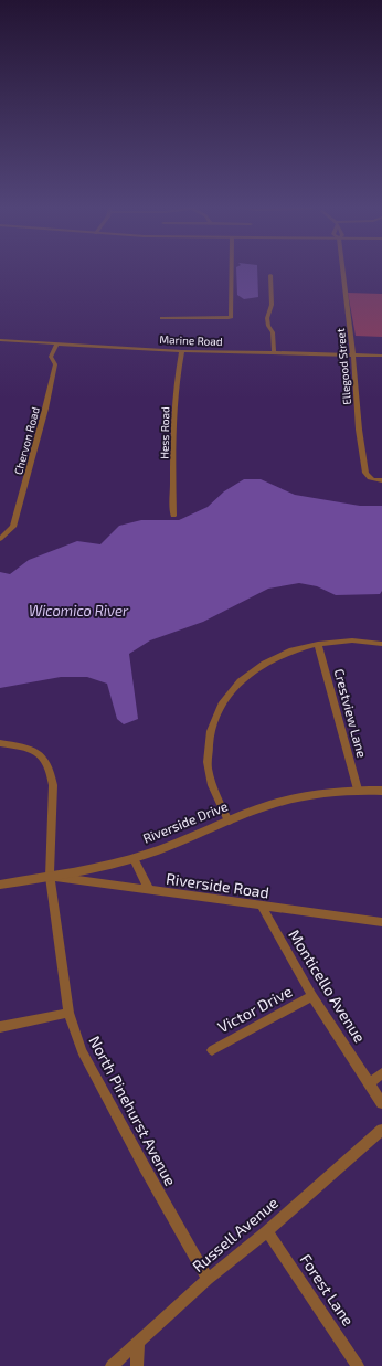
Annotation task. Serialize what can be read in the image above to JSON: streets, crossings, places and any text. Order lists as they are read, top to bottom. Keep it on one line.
{"streets":{"street":["Marine Road","Ellegood Street","Hess Road","Chervon Road","Crestview Lane","Riverside Drive","Riverside Road","Monticello Avenue","Victor Drive","North Pinehurst Avenue","Russell Avenue","Forest Lane"]},"crossings":[["Marine Road","Ellegood Street"],["Marine Road","Hess Road"],["Marine Road","Chervon Road"],["Crestview Lane","Riverside Drive"],["Riverside Drive","Riverside Road"],["Riverside Drive","North Pinehurst Avenue"],["Riverside Road","Monticello Avenue"],["Riverside Road","North Pinehurst Avenue"],["Monticello Avenue","Victor Drive"],["North Pinehurst Avenue","Russell Avenue"],["Russell Avenue","Forest Lane"]],"water":["Wicomico River"]}
